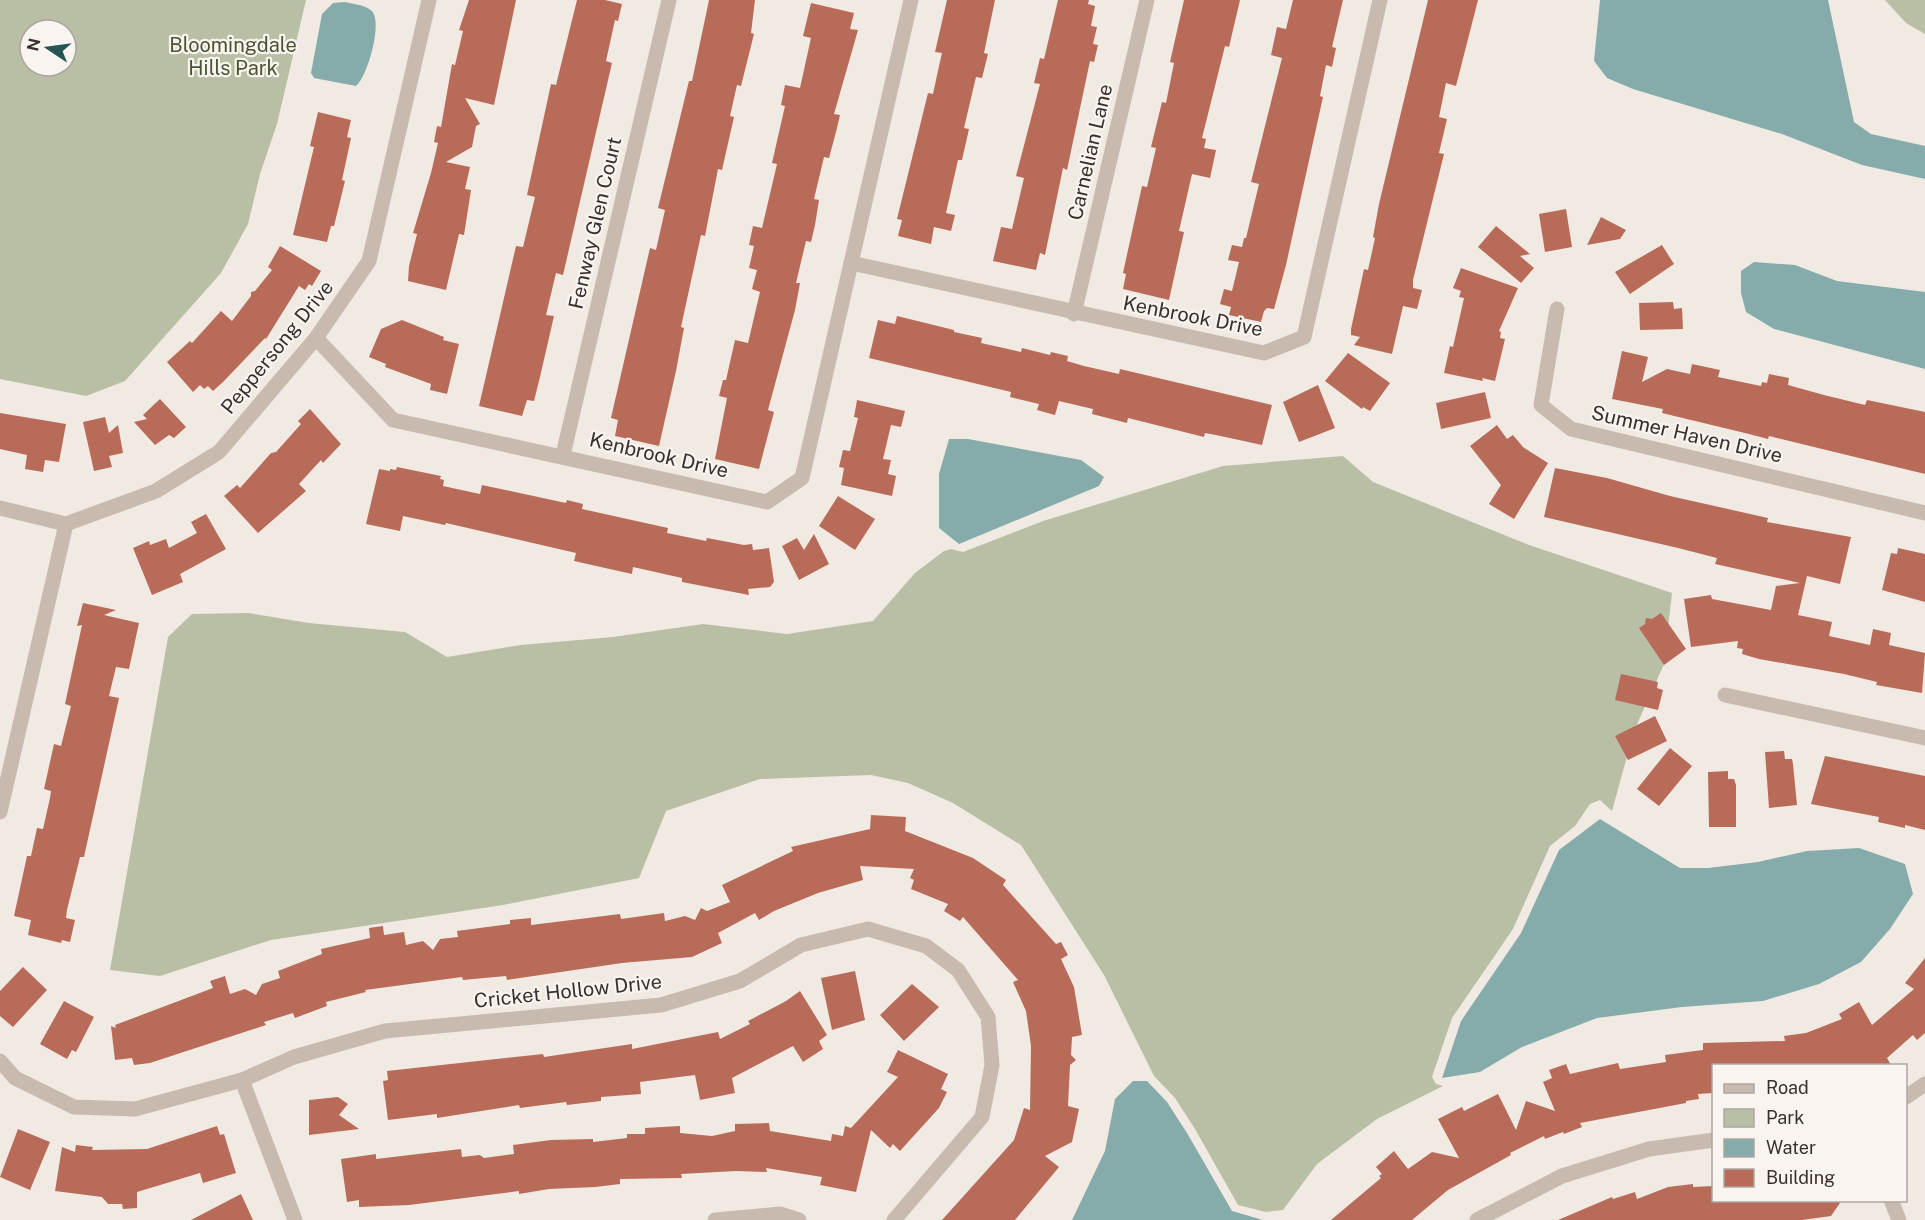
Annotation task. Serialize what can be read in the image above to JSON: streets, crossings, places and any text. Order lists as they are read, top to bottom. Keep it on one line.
{"streets":{"street":["Carnelian Lane","Fenway Glen Court","Kenbrook Drive","Peppersong Drive","Summer Haven Drive","Cricket Hollow Drive"]},"crossings":[["Carnelian Lane","Kenbrook Drive"],["Fenway Glen Court","Kenbrook Drive"],["Kenbrook Drive","Peppersong Drive"]],"parks":["Bloomingdale Hills Park"],"legend":["Road","Park","Water","Building"],"north":"left"}
